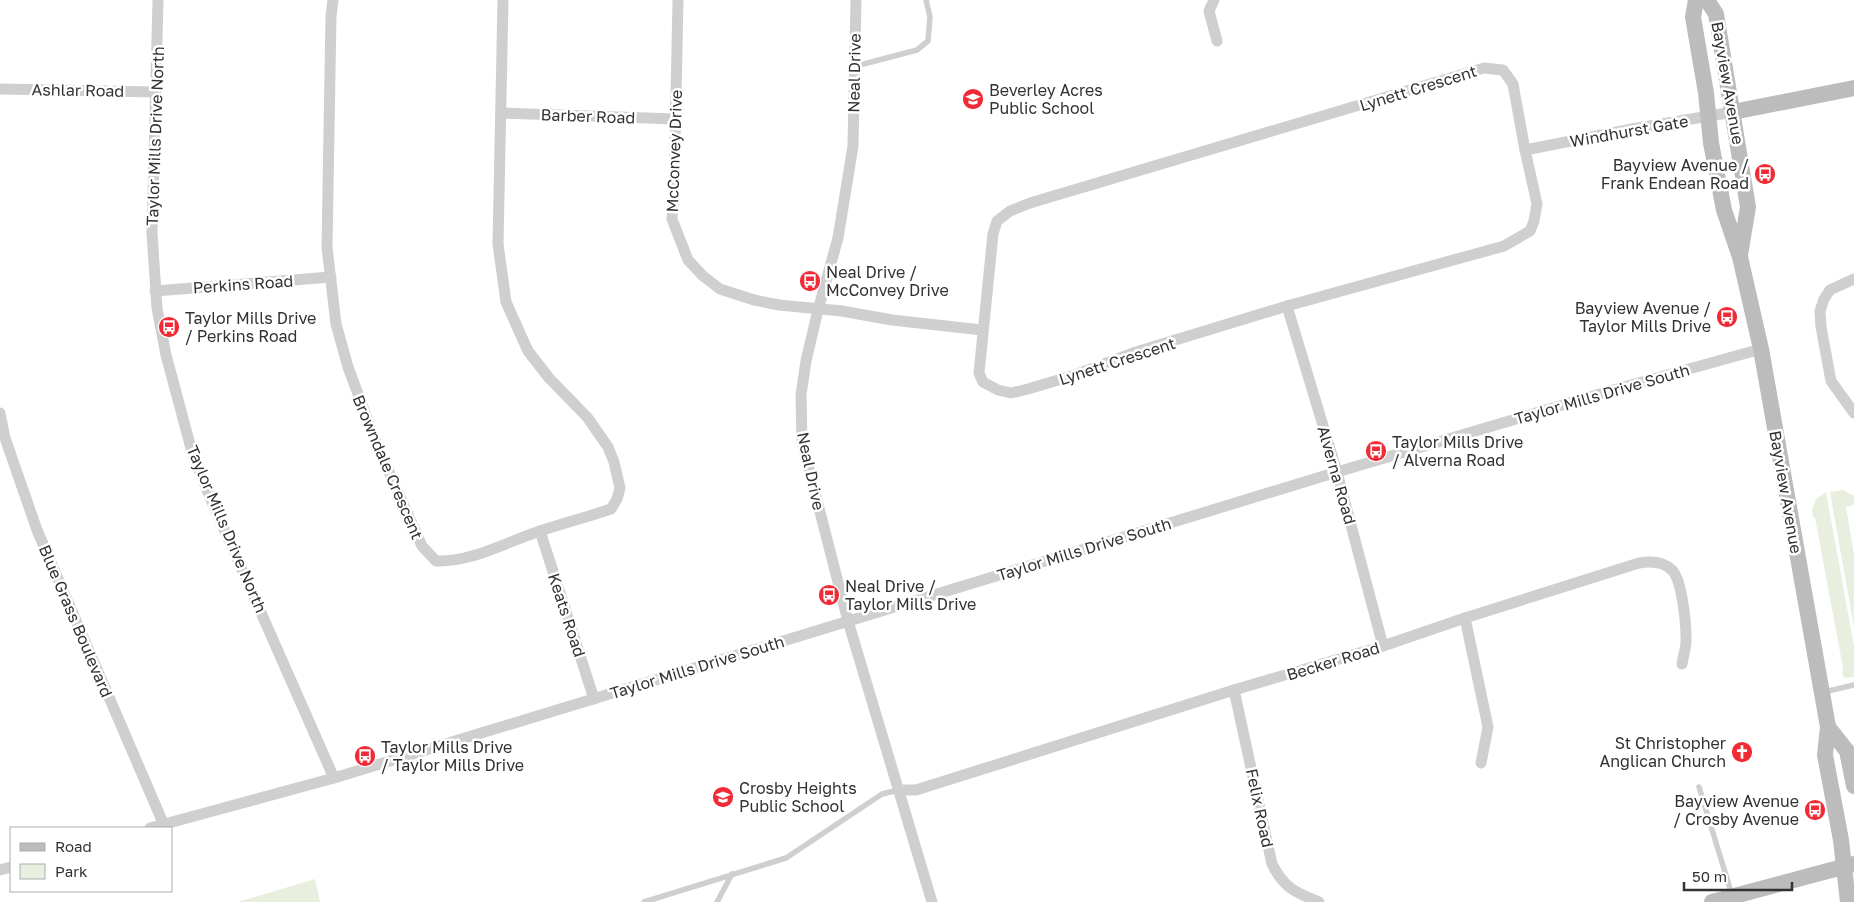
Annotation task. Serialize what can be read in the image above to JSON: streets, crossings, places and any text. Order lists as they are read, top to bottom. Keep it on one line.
{"streets":{"main road":["Bayview Avenue"],"street":["Neal Drive","Lynett Crescent","Ashlar Road","Barber Road","Windhurst Gate","Taylor Mills Drive North","McConvey Drive","Perkins Road","Taylor Mills Drive South","Browndale Crescent","Alverna Road","Keats Road","Blue Grass Boulevard","Becker Road","Felix Road"]},"crossings":[["Neal Drive","McConvey Drive"],["Neal Drive","Taylor Mills Drive South"],["Neal Drive","Becker Road"],["Bayview Avenue","Windhurst Gate"],["Bayview Avenue","Taylor Mills Drive South"],["Lynett Crescent","Windhurst Gate"],["Lynett Crescent","McConvey Drive"],["Lynett Crescent","Alverna Road"],["Ashlar Road","Taylor Mills Drive North"],["Barber Road","McConvey Drive"],["Barber Road","Browndale Crescent"],["Taylor Mills Drive North","Perkins Road"],["Taylor Mills Drive North","Taylor Mills Drive South"],["Perkins Road","Browndale Crescent"],["Taylor Mills Drive South","Alverna Road"],["Taylor Mills Drive South","Keats Road"],["Taylor Mills Drive South","Blue Grass Boulevard"],["Browndale Crescent","Keats Road"],["Alverna Road","Becker Road"],["Becker Road","Felix Road"]],"places":{"school or university":["Beverley Acres Public School","Crosby Heights Public School"],"bus stop":["Bayview Avenue / Frank Endean Road","Neal Drive / McConvey Drive","Bayview Avenue / Taylor Mills Drive","Taylor Mills Drive / Perkins Road","Taylor Mills Drive / Alverna Road","Neal Drive / Taylor Mills Drive","Taylor Mills Drive / Taylor Mills Drive","Bayview Avenue / Crosby Avenue"],"church":["St Christopher Anglican Church"]},"legend":["Road","Park"],"scale_bar":"50 m"}
